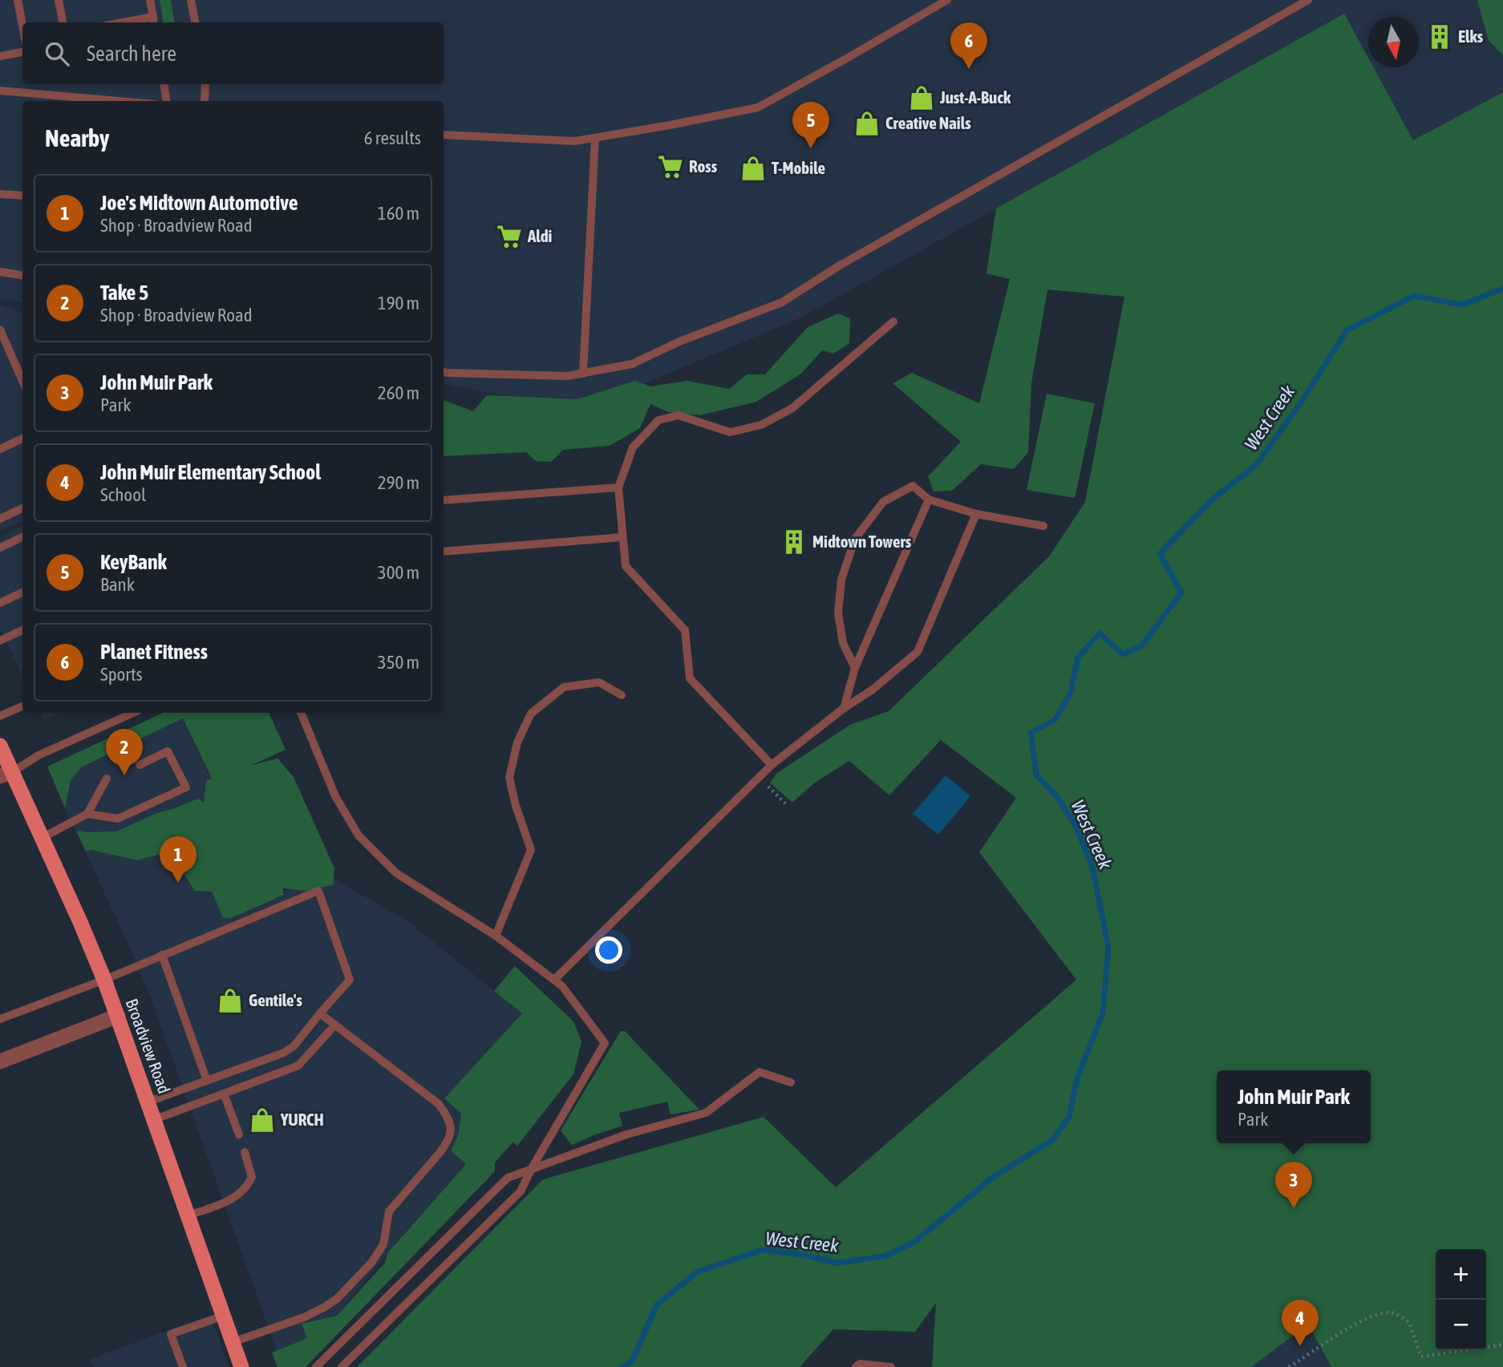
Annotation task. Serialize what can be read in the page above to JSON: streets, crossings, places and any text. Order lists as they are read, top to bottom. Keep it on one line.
{"streets":{"main road":["Broadview Road"]},"water":["West Creek"],"places":{"building":["Elks","Midtown Towers"],"shop":["Just-A-Buck","Creative Nails","T-Mobile","Gentile's","YURCH"],"supermarket":["Ross","Aldi"]},"north":"bottom","page":{"pins":["6","5","2","1","3","4"],"search":"Search here","heading":["Nearby","6 results"],"list":[{"mark":"1","name":"Joe's Midtown Automotive","note":"Shop · Broadview Road","value":"160 m"},{"mark":"2","name":"Take 5","note":"Shop · Broadview Road","value":"190 m"},{"mark":"3","name":"John Muir Park","note":"Park","value":"260 m"},{"mark":"4","name":"John Muir Elementary School","note":"School","value":"290 m"},{"mark":"5","name":"KeyBank","note":"Bank","value":"300 m"},{"mark":"6","name":"Planet Fitness","note":"Sports","value":"350 m"}],"popup":["John Muir Park","Park"],"map_buttons":["+","−"]}}
